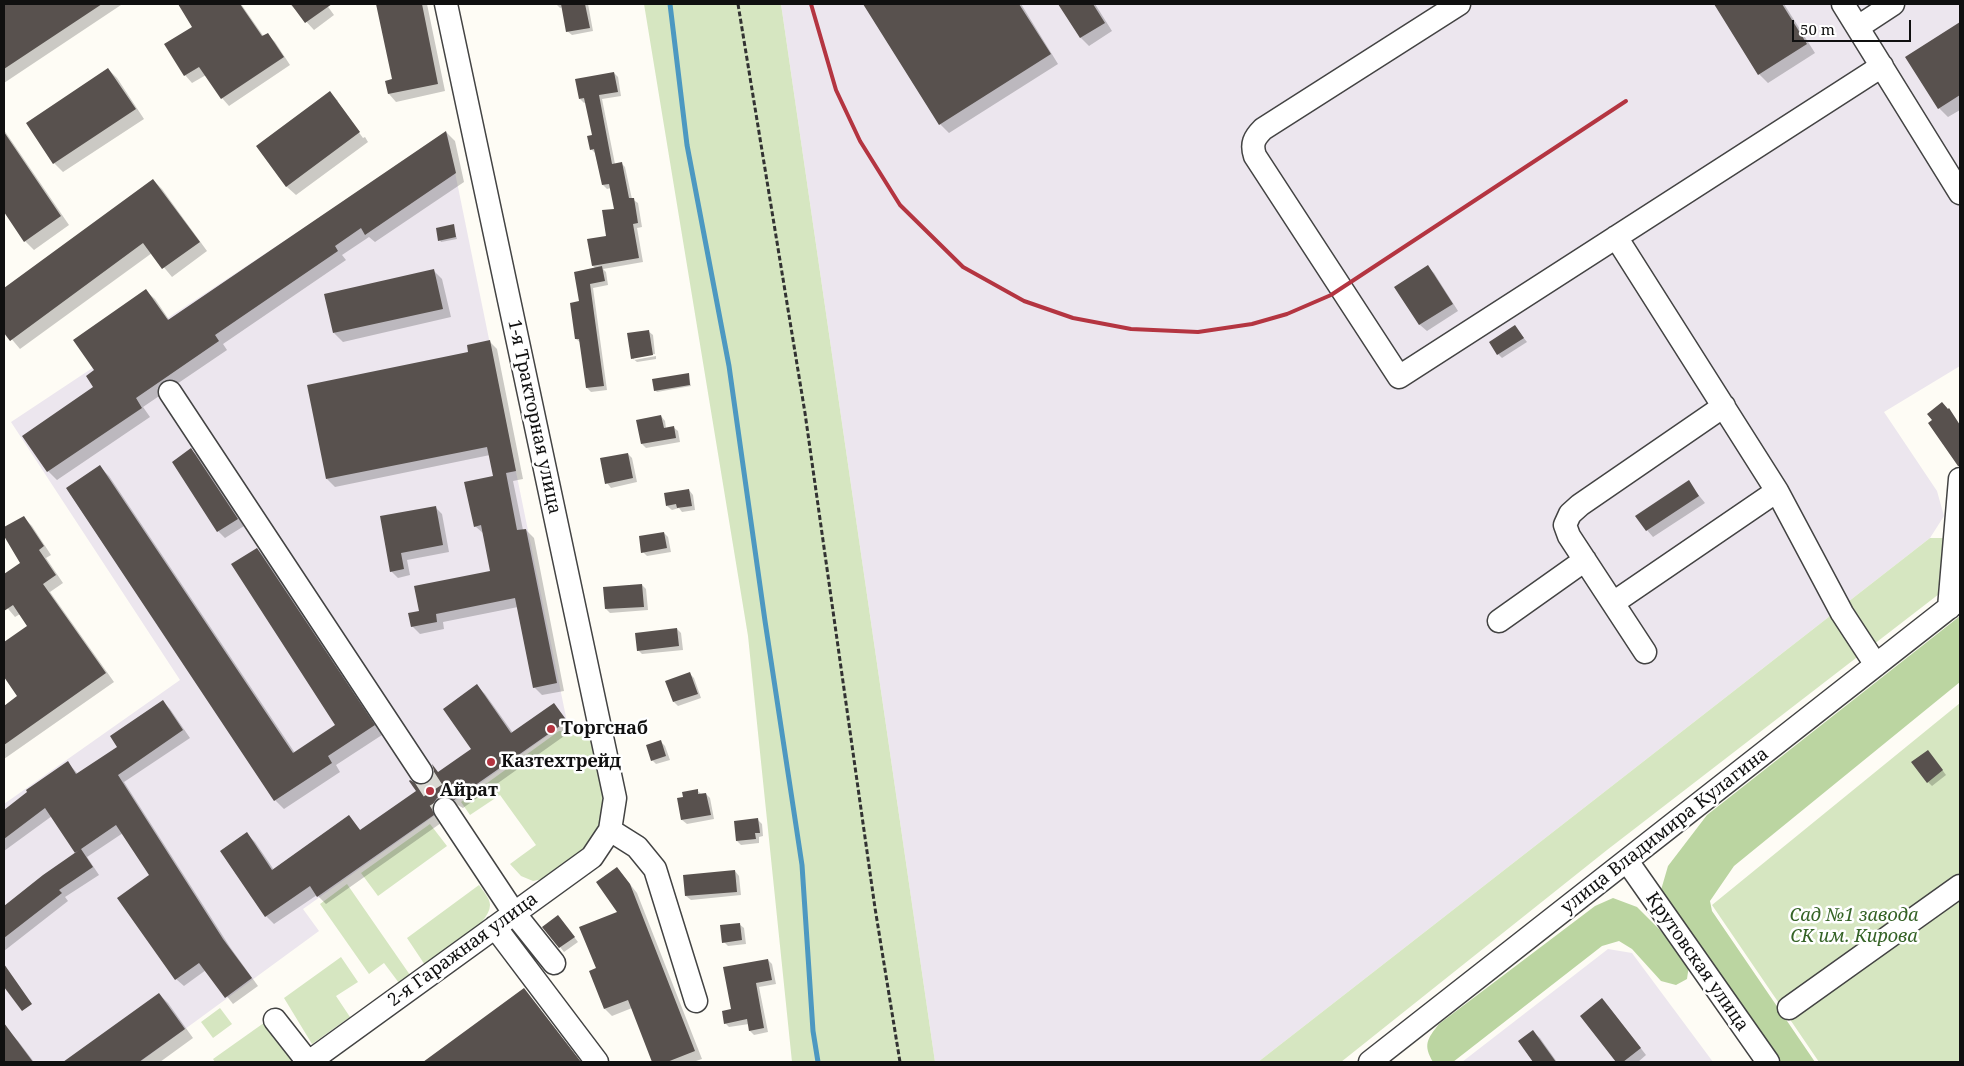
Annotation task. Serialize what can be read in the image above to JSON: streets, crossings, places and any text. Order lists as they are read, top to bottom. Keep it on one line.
{"streets":{"street":["1-я Тракторная улица","улица Владимира Кулагина","2-я Гаражная улица","Крутовская улица"]},"crossings":[["1-я Тракторная улица","2-я Гаражная улица"],["улица Владимира Кулагина","Крутовская улица"]],"parks":["Сад №1 завода СК им. Кирова"],"places":["Торгснаб","Казтехтрейд","Айрат"],"scale_bar":"50 m"}
